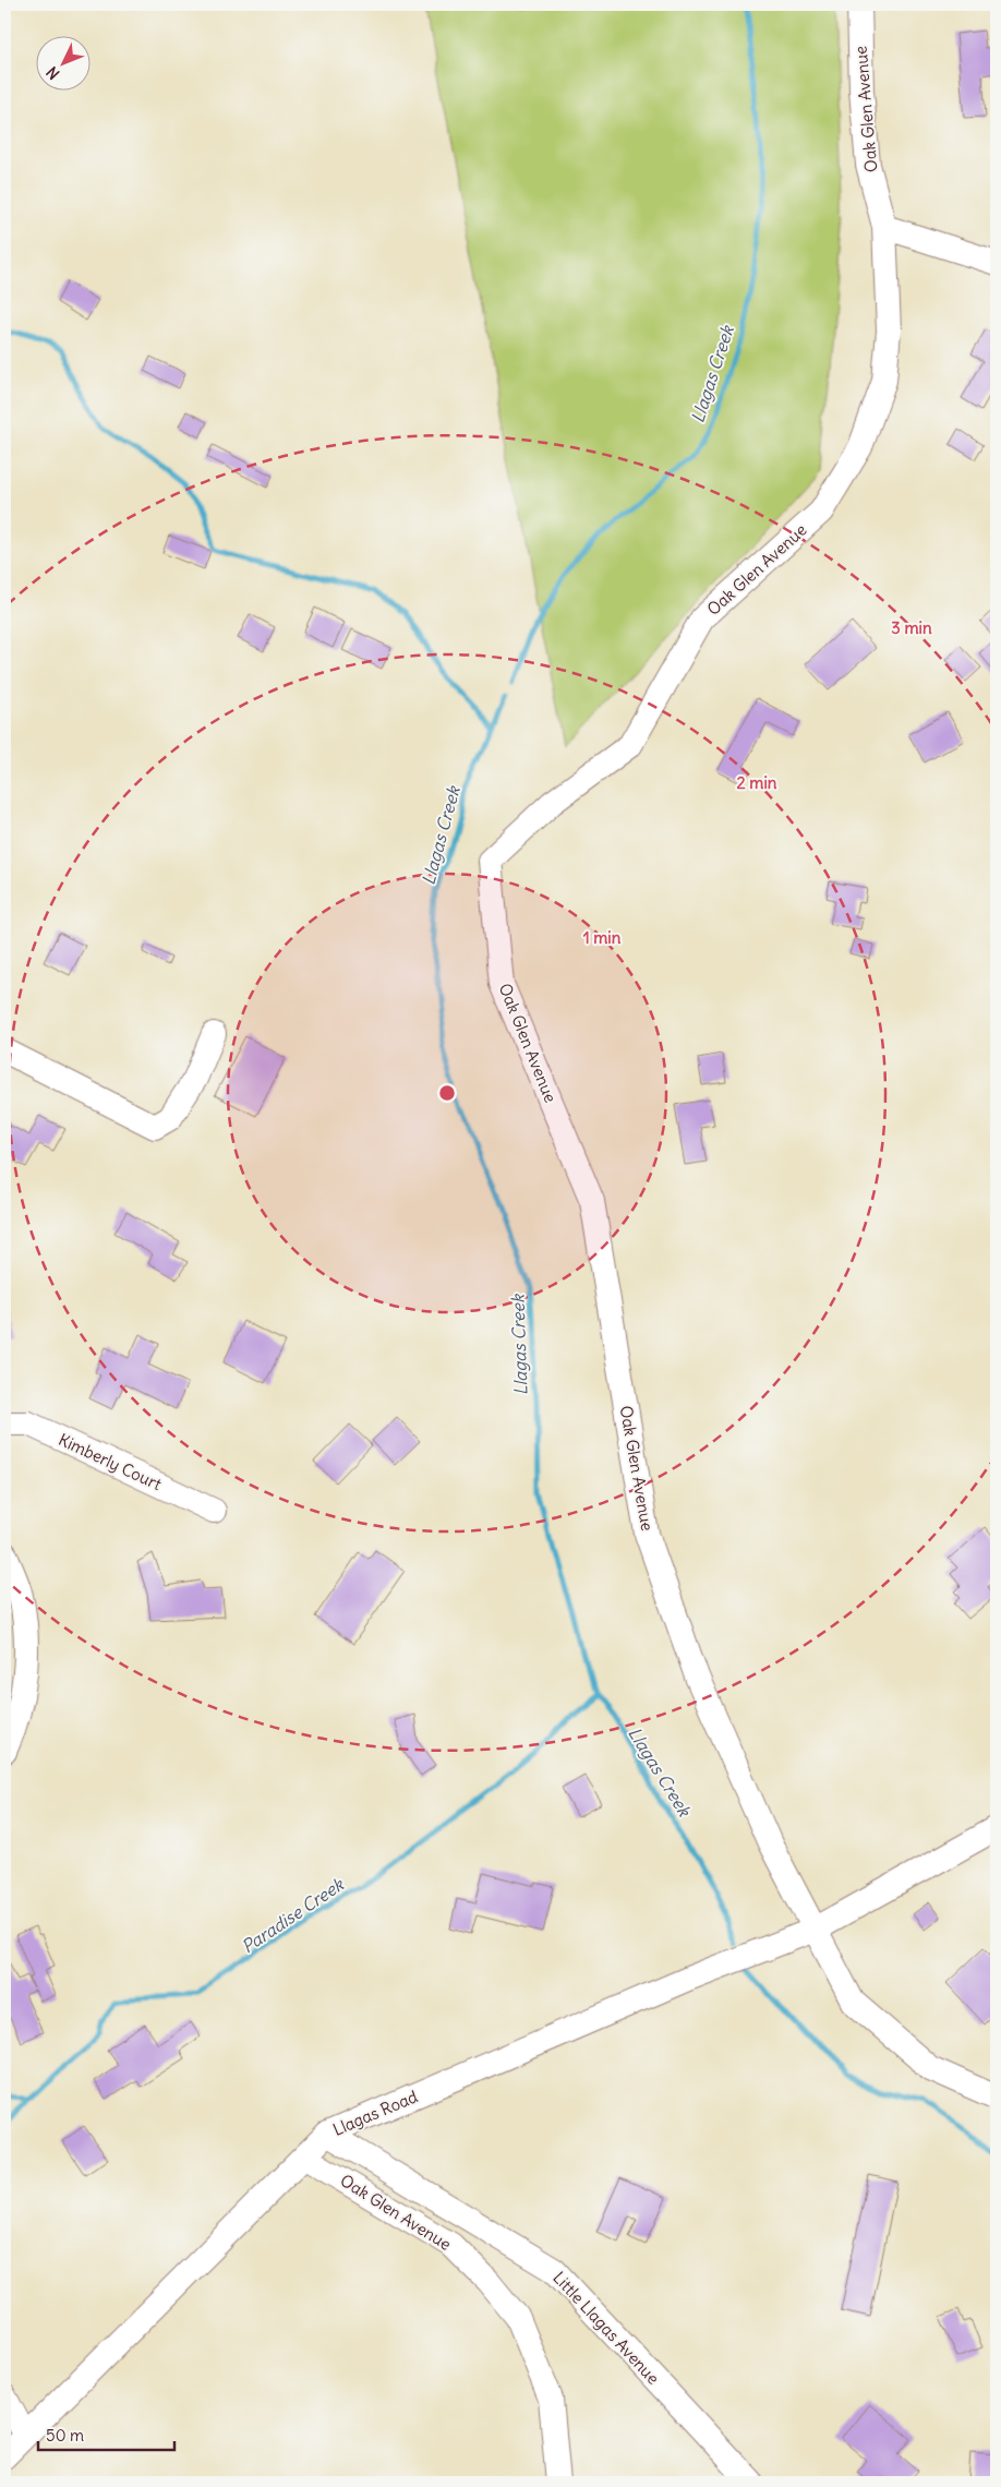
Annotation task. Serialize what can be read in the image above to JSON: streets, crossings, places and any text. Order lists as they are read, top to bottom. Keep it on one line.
{"streets":{"street":["Oak Glen Avenue","Kimberly Court","Llagas Road","Little Llagas Avenue"]},"crossings":[["Oak Glen Avenue","Llagas Road"],["Llagas Road","Little Llagas Avenue"]],"water":["Llagas Creek","Paradise Creek"],"scale_bar":"50 m","north":"bottom left","rings":["3 min","2 min","1 min"]}
